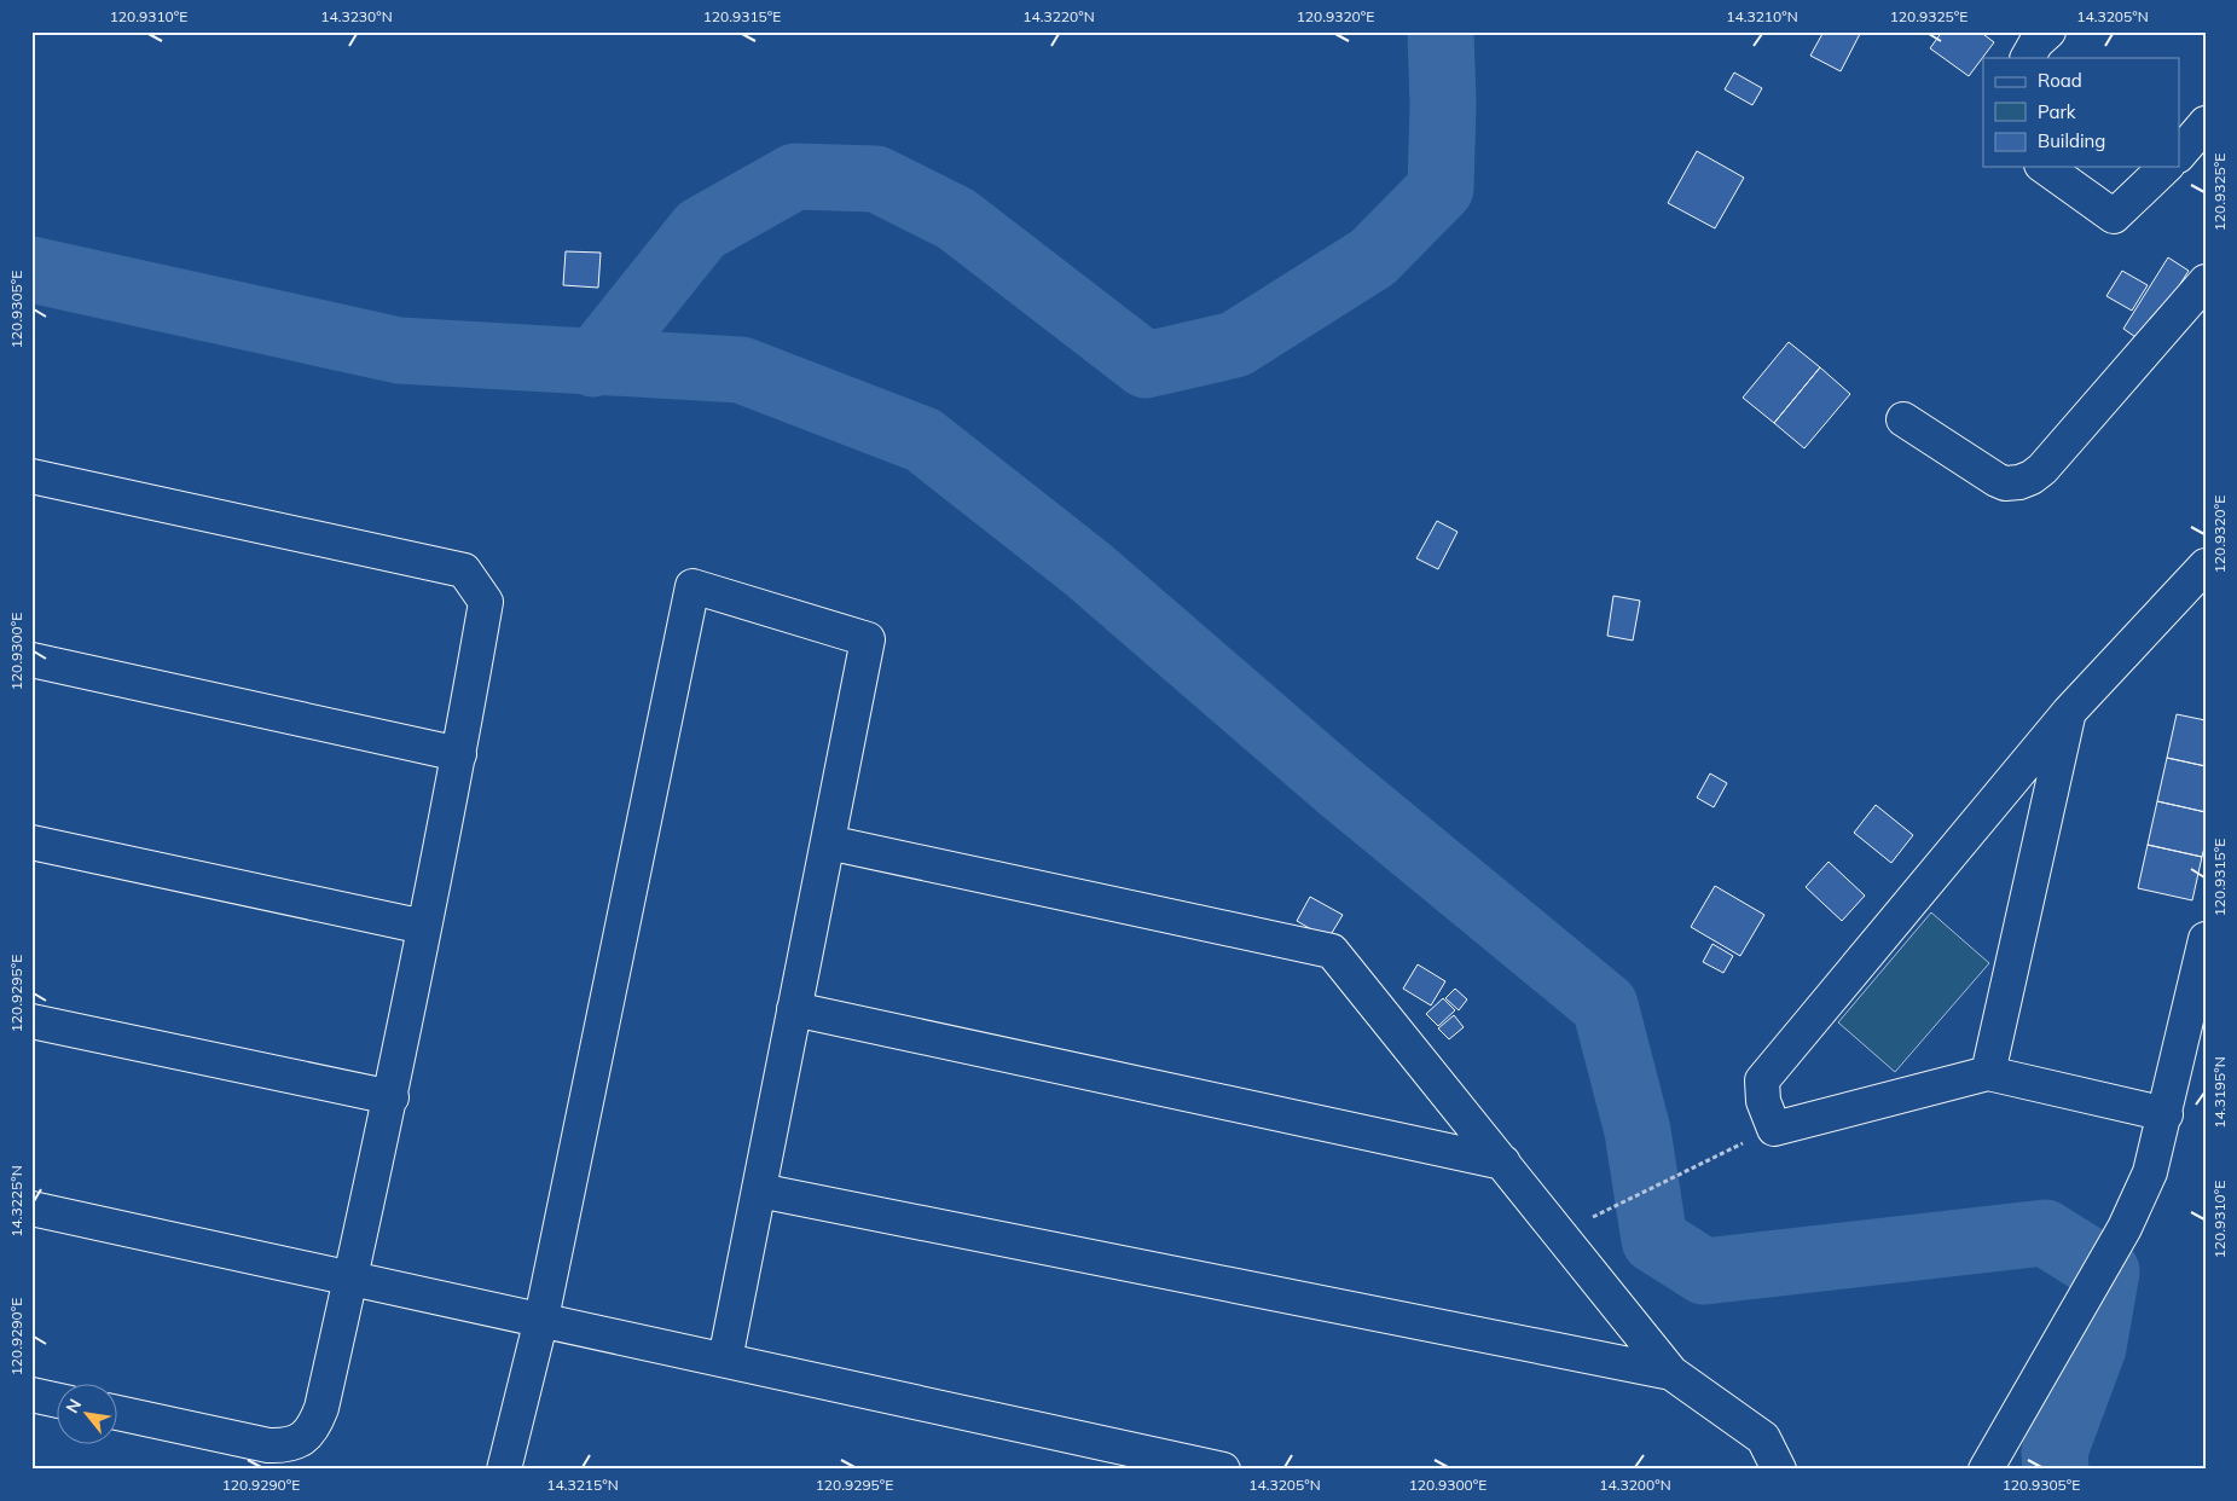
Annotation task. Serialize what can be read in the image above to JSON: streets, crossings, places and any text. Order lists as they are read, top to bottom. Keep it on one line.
{"legend":["Road","Park","Building"],"north":"top left","coordinates":["120.9310°E","14.3230°N","120.9315°E","14.3220°N","120.9320°E","14.3210°N","120.9325°E","14.3205°N","120.9305°E","120.9300°E","120.9295°E","14.3195°N","14.3225°N","120.9290°E","14.3215°N","14.3200°N"]}
